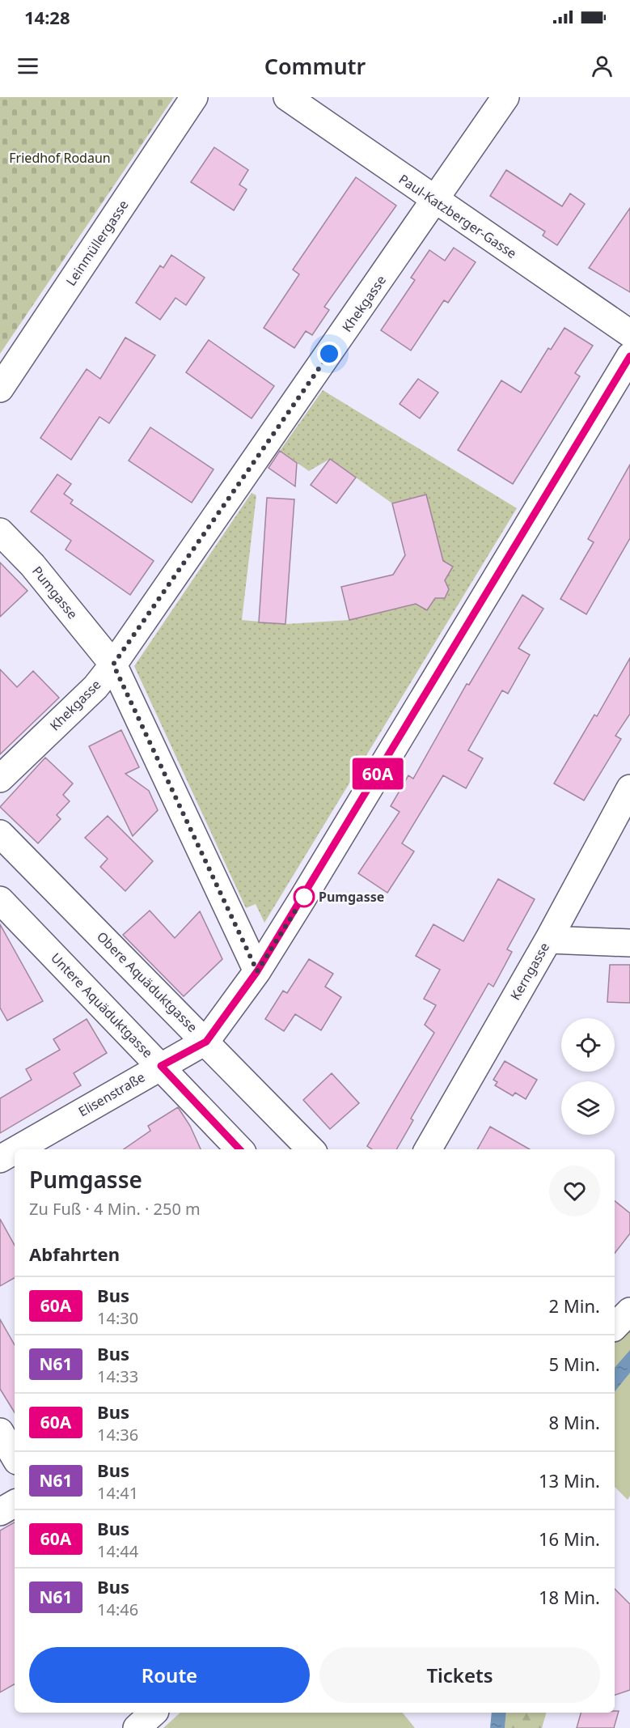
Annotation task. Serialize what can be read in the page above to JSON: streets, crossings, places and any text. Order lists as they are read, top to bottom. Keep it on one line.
{"streets":{"street":["Paul-Katzberger-Gasse","Leinmüllergasse","Khekgasse","Pumgasse","Kerngasse","Obere Aquäduktgasse","Untere Aquäduktgasse","Elisenstraße"]},"crossings":[["Paul-Katzberger-Gasse","Khekgasse"],["Khekgasse","Pumgasse"],["Pumgasse","Elisenstraße"],["Obere Aquäduktgasse","Elisenstraße"],["Untere Aquäduktgasse","Elisenstraße"]],"parks":["Friedhof Rodaun"],"places":["Pumgasse"],"lines":["bus line 60A"],"page":{"status":"14:28","header":"Commutr","on_map":"60A","heading":[["Pumgasse","Zu Fuß · 4 Min. · 250 m"],"Abfahrten"],"list":[{"mark":"60A","name":"Bus","note":"14:30","value":"2 Min."},{"mark":"N61","name":"Bus","note":"14:33","value":"5 Min."},{"mark":"60A","name":"Bus","note":"14:36","value":"8 Min."},{"mark":"N61","name":"Bus","note":"14:41","value":"13 Min."},{"mark":"60A","name":"Bus","note":"14:44","value":"16 Min."},{"mark":"N61","name":"Bus","note":"14:46","value":"18 Min."}],"buttons":["Route","Tickets"]}}
